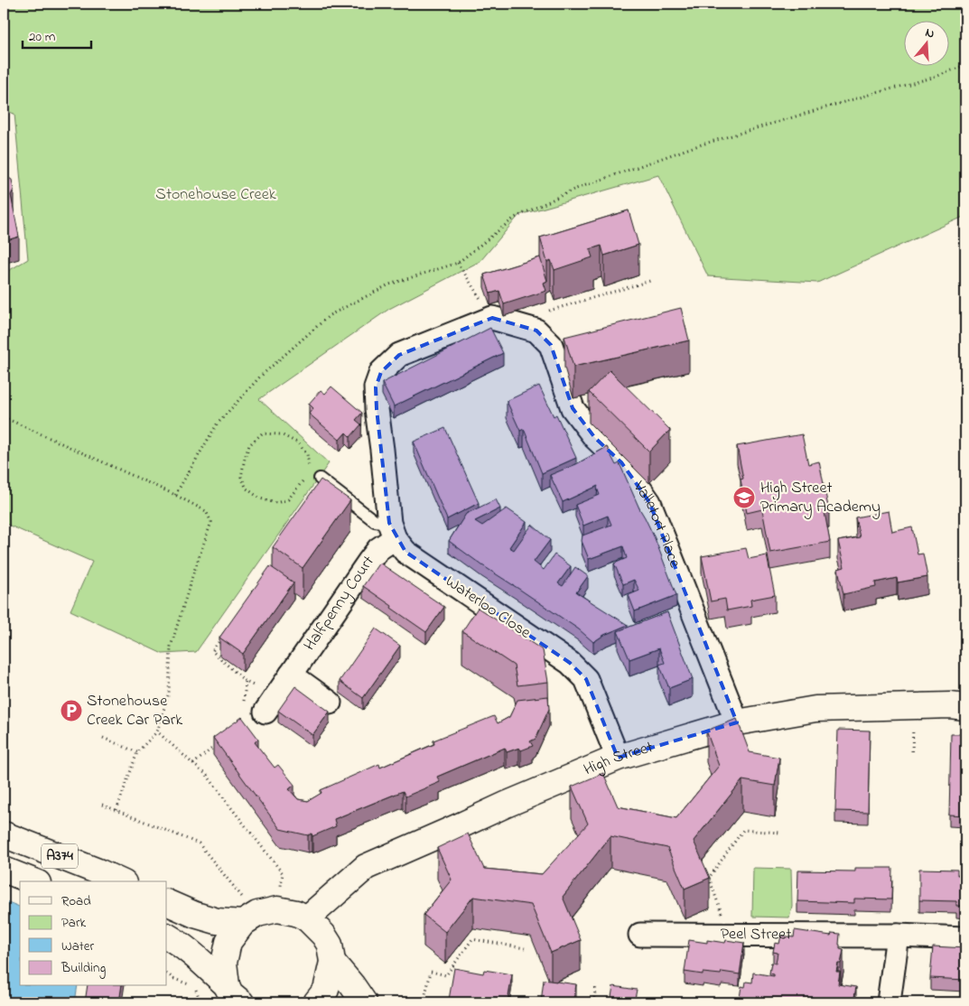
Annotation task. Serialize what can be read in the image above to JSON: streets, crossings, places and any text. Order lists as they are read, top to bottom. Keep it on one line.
{"streets":{"street":["Valletort Place","Halfpenny Court","Waterloo Close","High Street","A374","Peel Street"]},"crossings":[["Valletort Place","High Street"],["Halfpenny Court","Waterloo Close"],["Waterloo Close","High Street"]],"parks":["Stonehouse Creek"],"places":{"school or university":["High Street Primary Academy"],"parking":["Stonehouse Creek Car Park"]},"legend":["Road","Park","Water","Building"],"scale_bar":"20 m","north":"top"}
